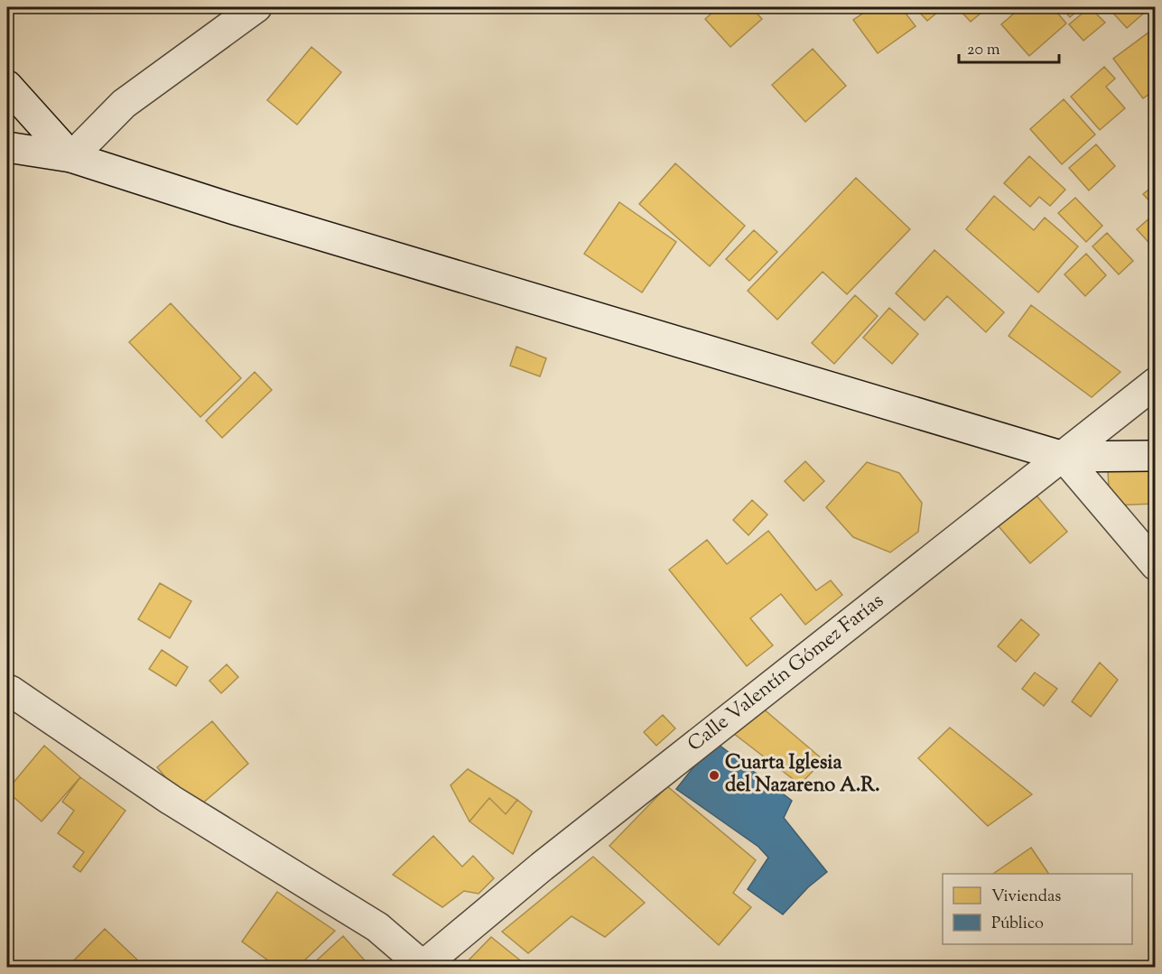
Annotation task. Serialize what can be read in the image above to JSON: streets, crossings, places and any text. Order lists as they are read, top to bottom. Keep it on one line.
{"streets":{"street":["Calle Valentín Gómez Farías"]},"places":["Cuarta Iglesia del Nazareno A.R."],"legend":["Viviendas","Público"],"scale_bar":"20 m"}
